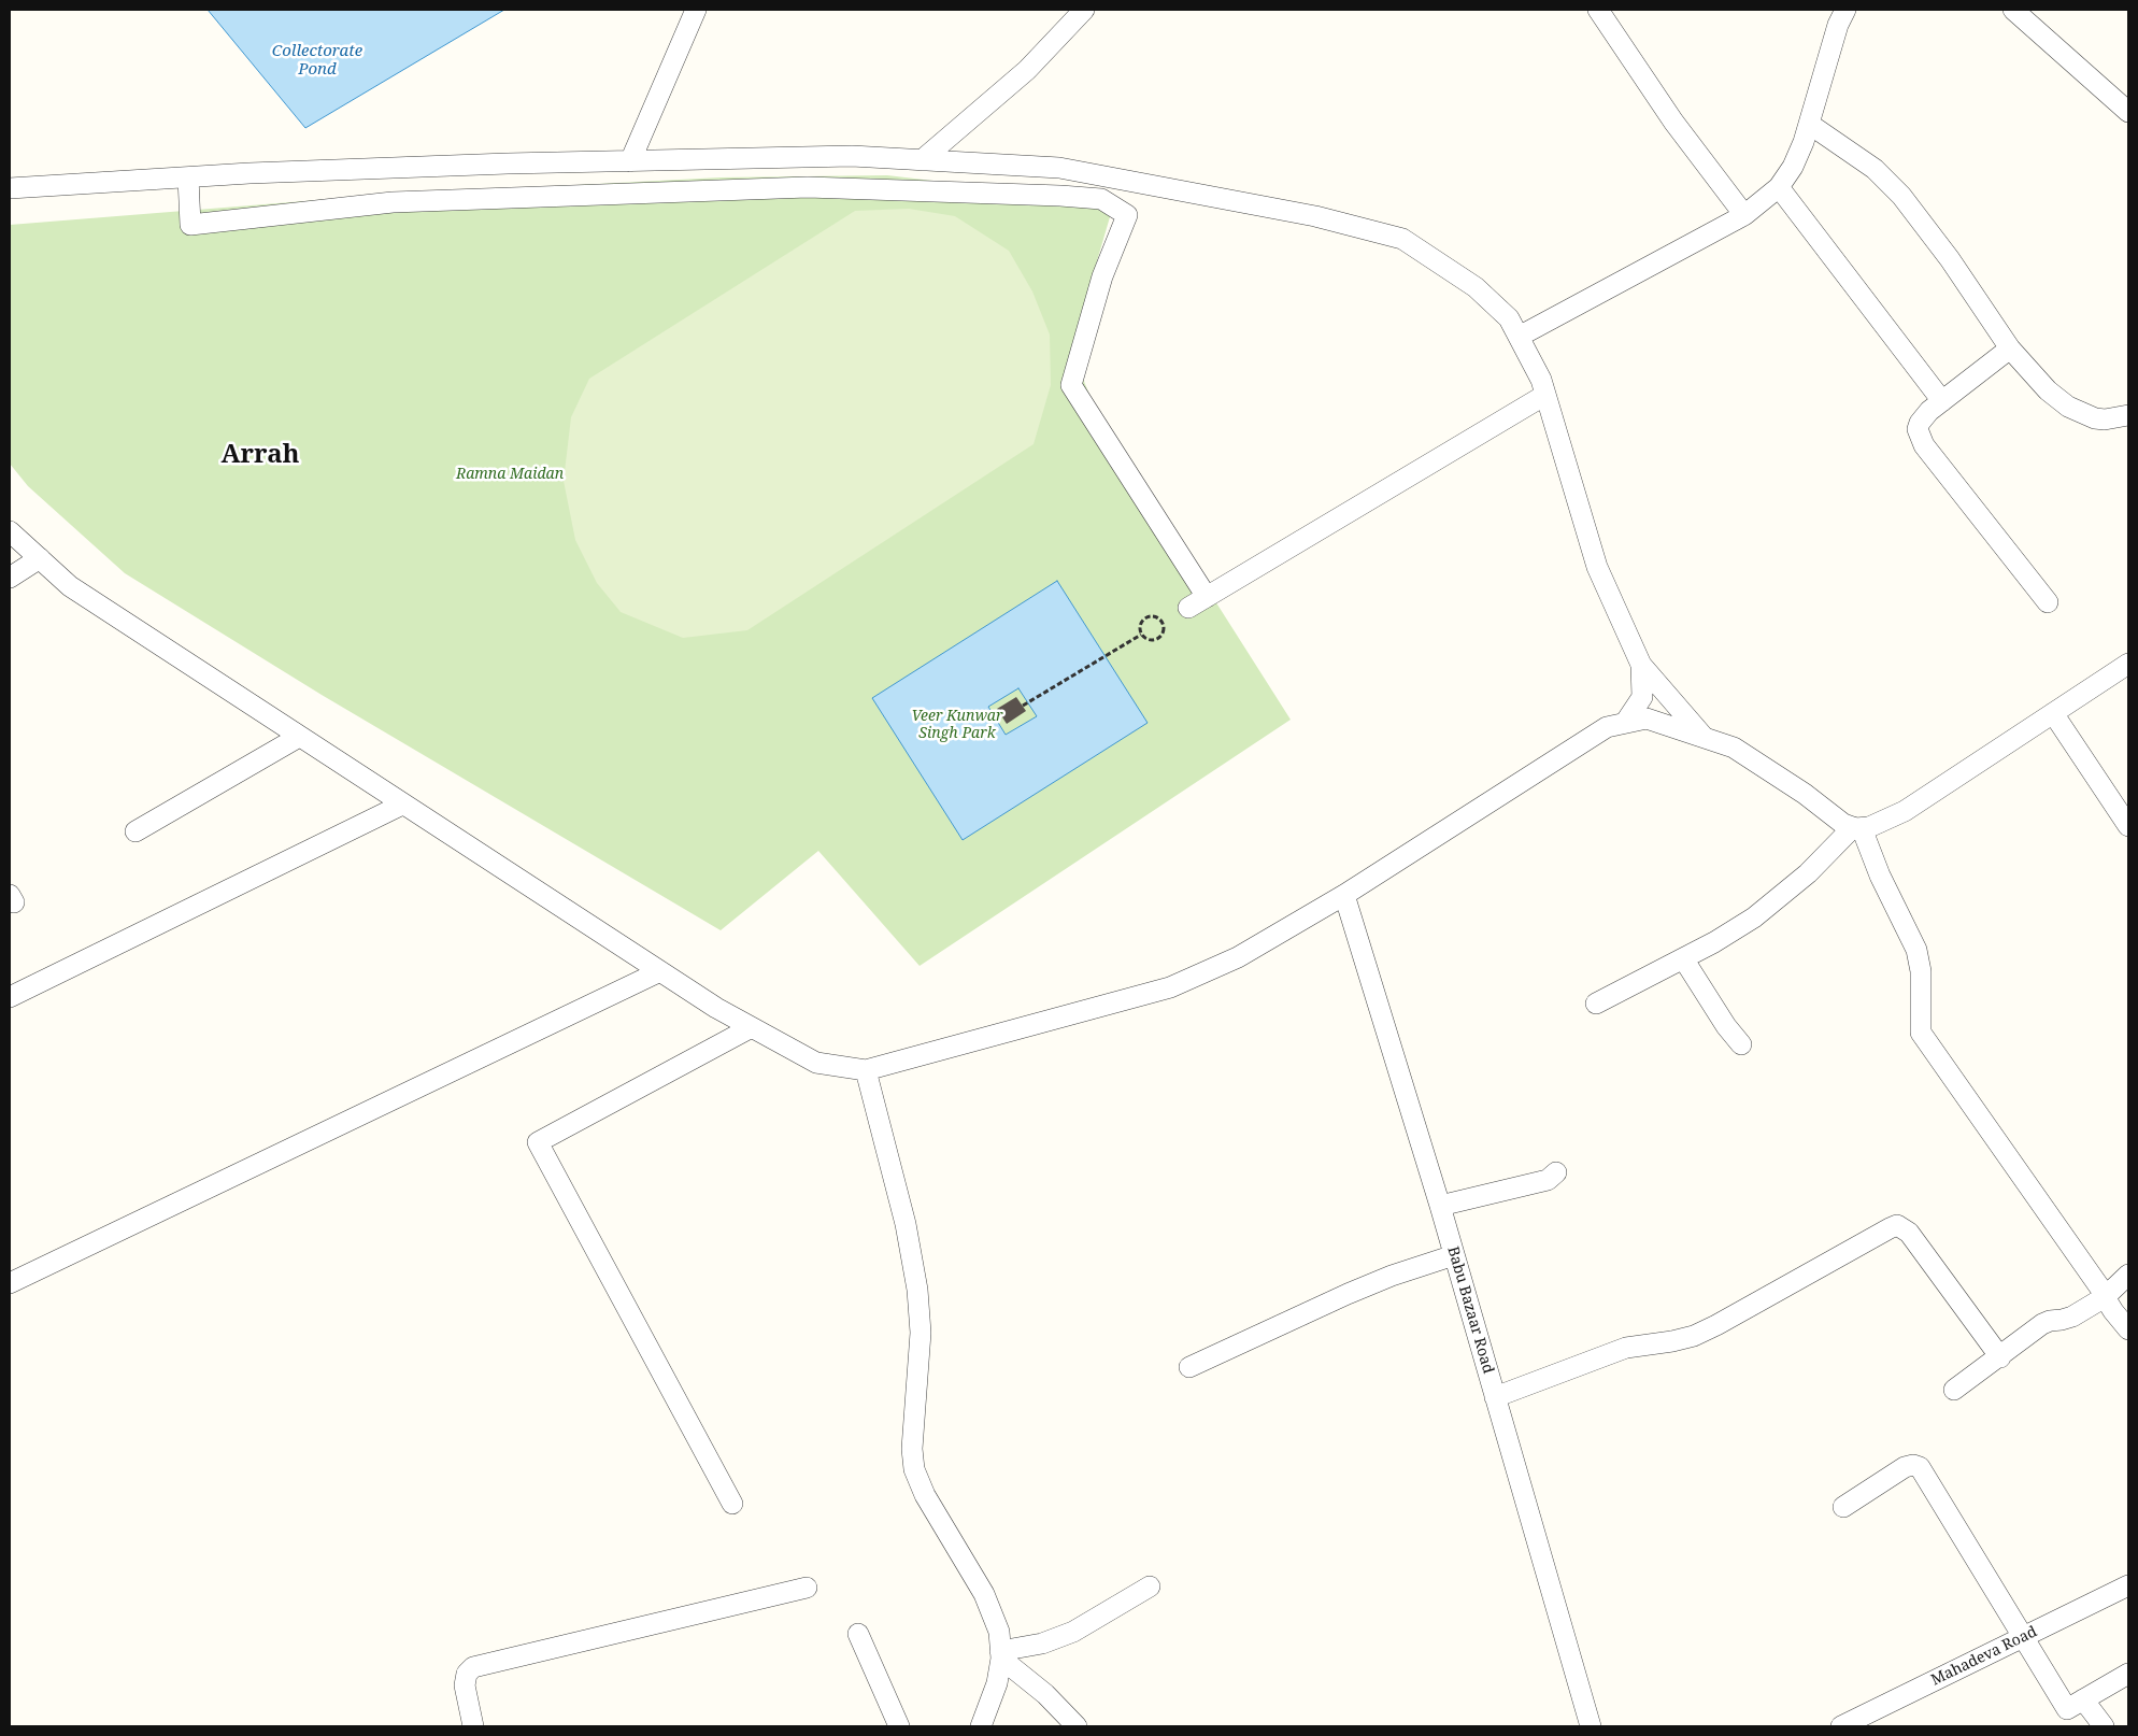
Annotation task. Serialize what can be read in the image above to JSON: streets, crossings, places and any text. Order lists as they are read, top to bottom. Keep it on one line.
{"streets":{"street":["Babu Bazaar Road","Mahadeva Road"]},"districts":["Arrah"],"water":["Collectorate Pond"],"parks":["Ramna Maidan","Veer Kunwar Singh Park"]}
